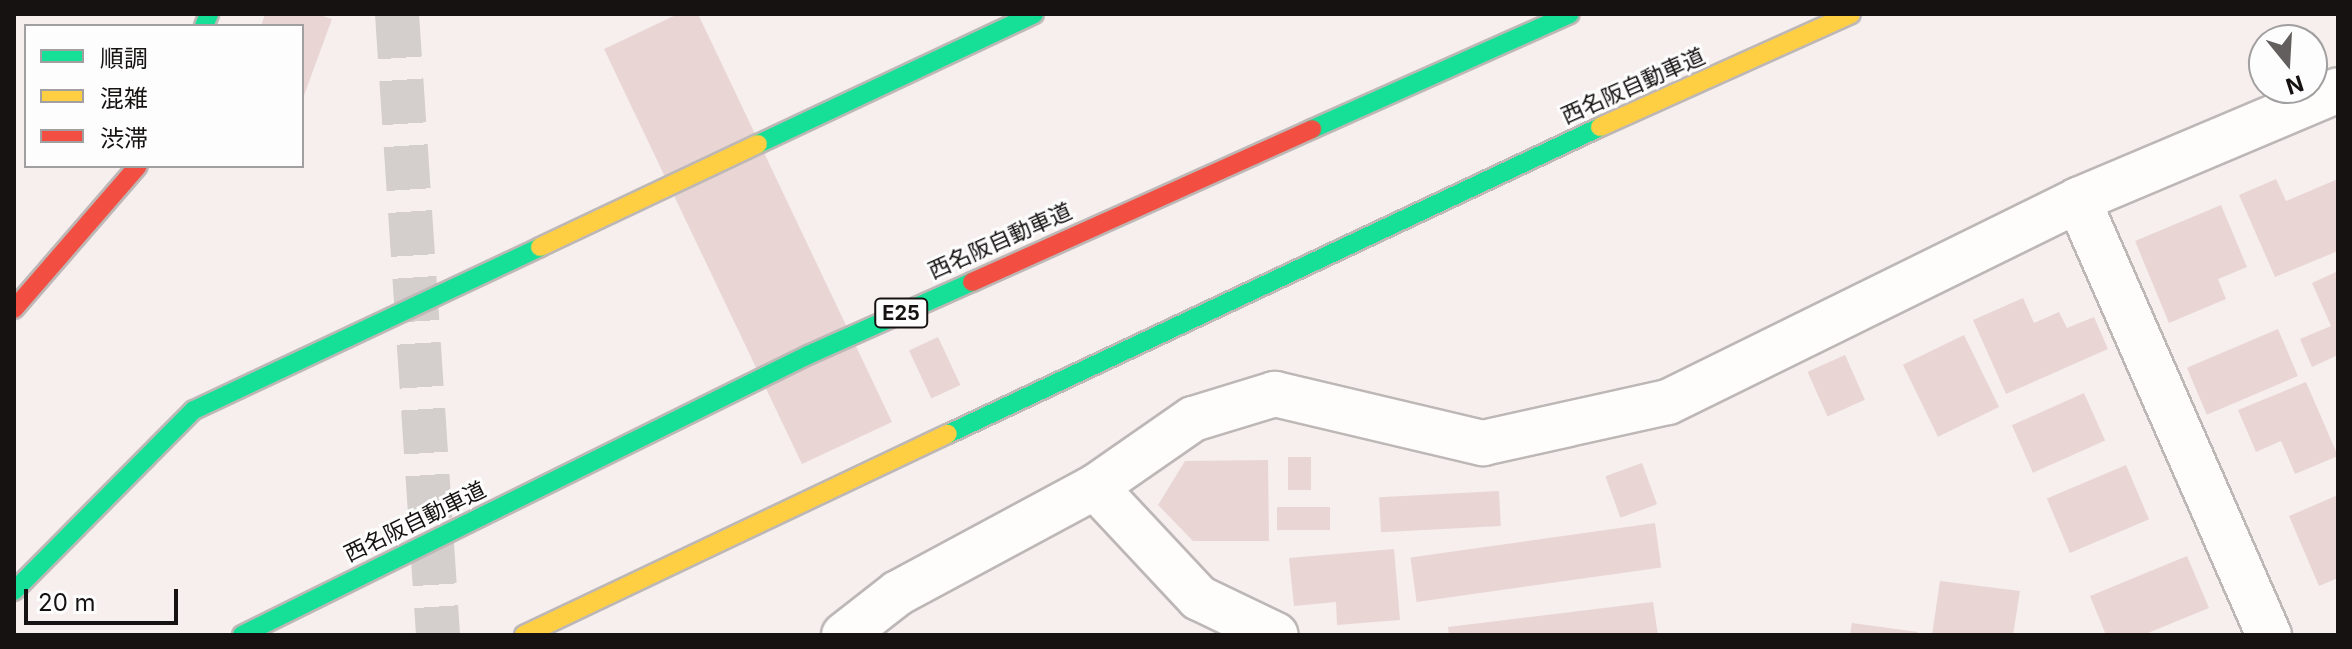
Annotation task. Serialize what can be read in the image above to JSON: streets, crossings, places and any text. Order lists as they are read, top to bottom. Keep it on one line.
{"streets":{"main road":["西名阪自動車道","E25"]},"legend":["順調","混雑","渋滞"],"scale_bar":"20 m","north":"bottom"}
